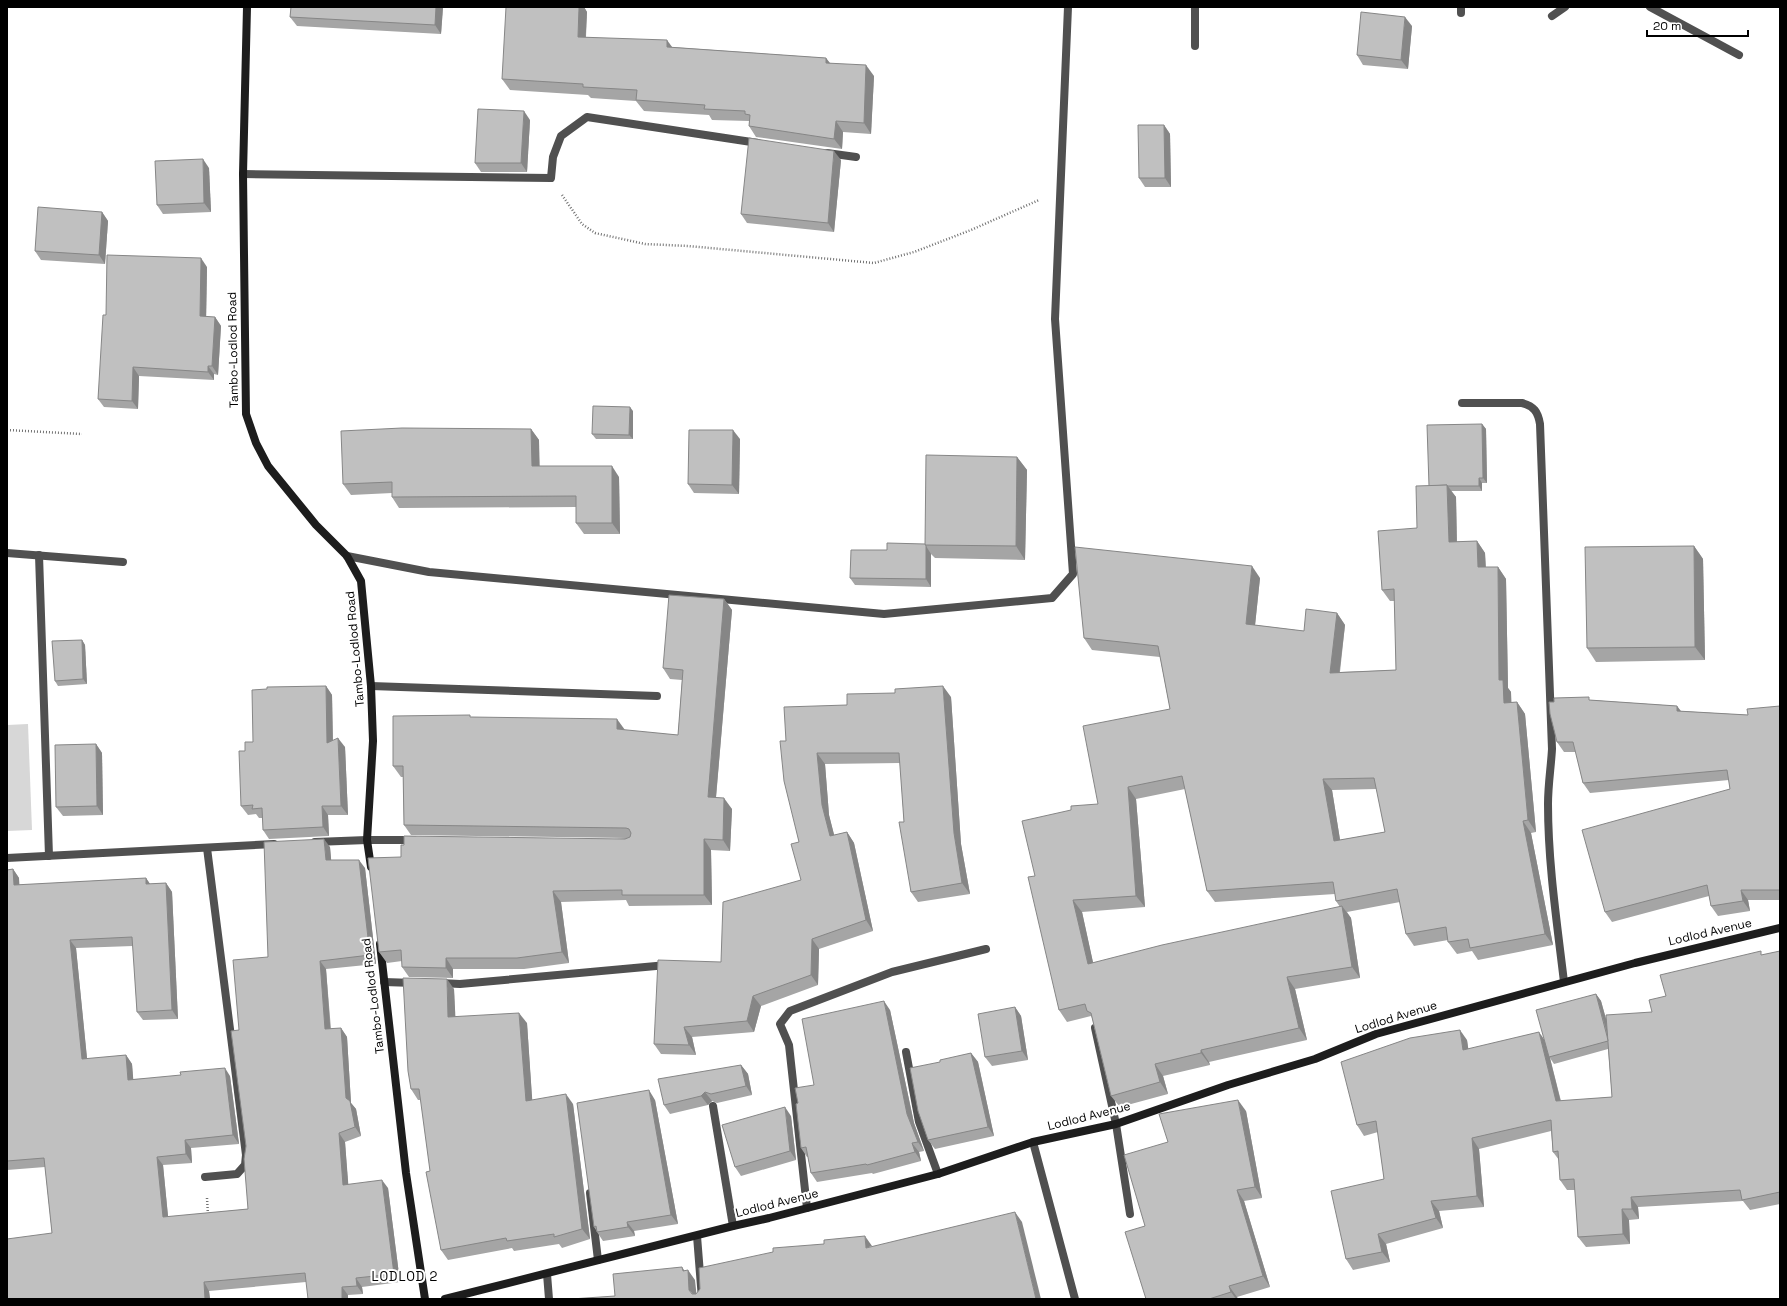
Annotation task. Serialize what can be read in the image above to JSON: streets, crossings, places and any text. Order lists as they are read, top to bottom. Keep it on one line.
{"streets":{"main road":["Tambo-Lodlod Road","Lodlod Avenue"]},"districts":["LODLOD 2"],"scale_bar":"20 m"}
